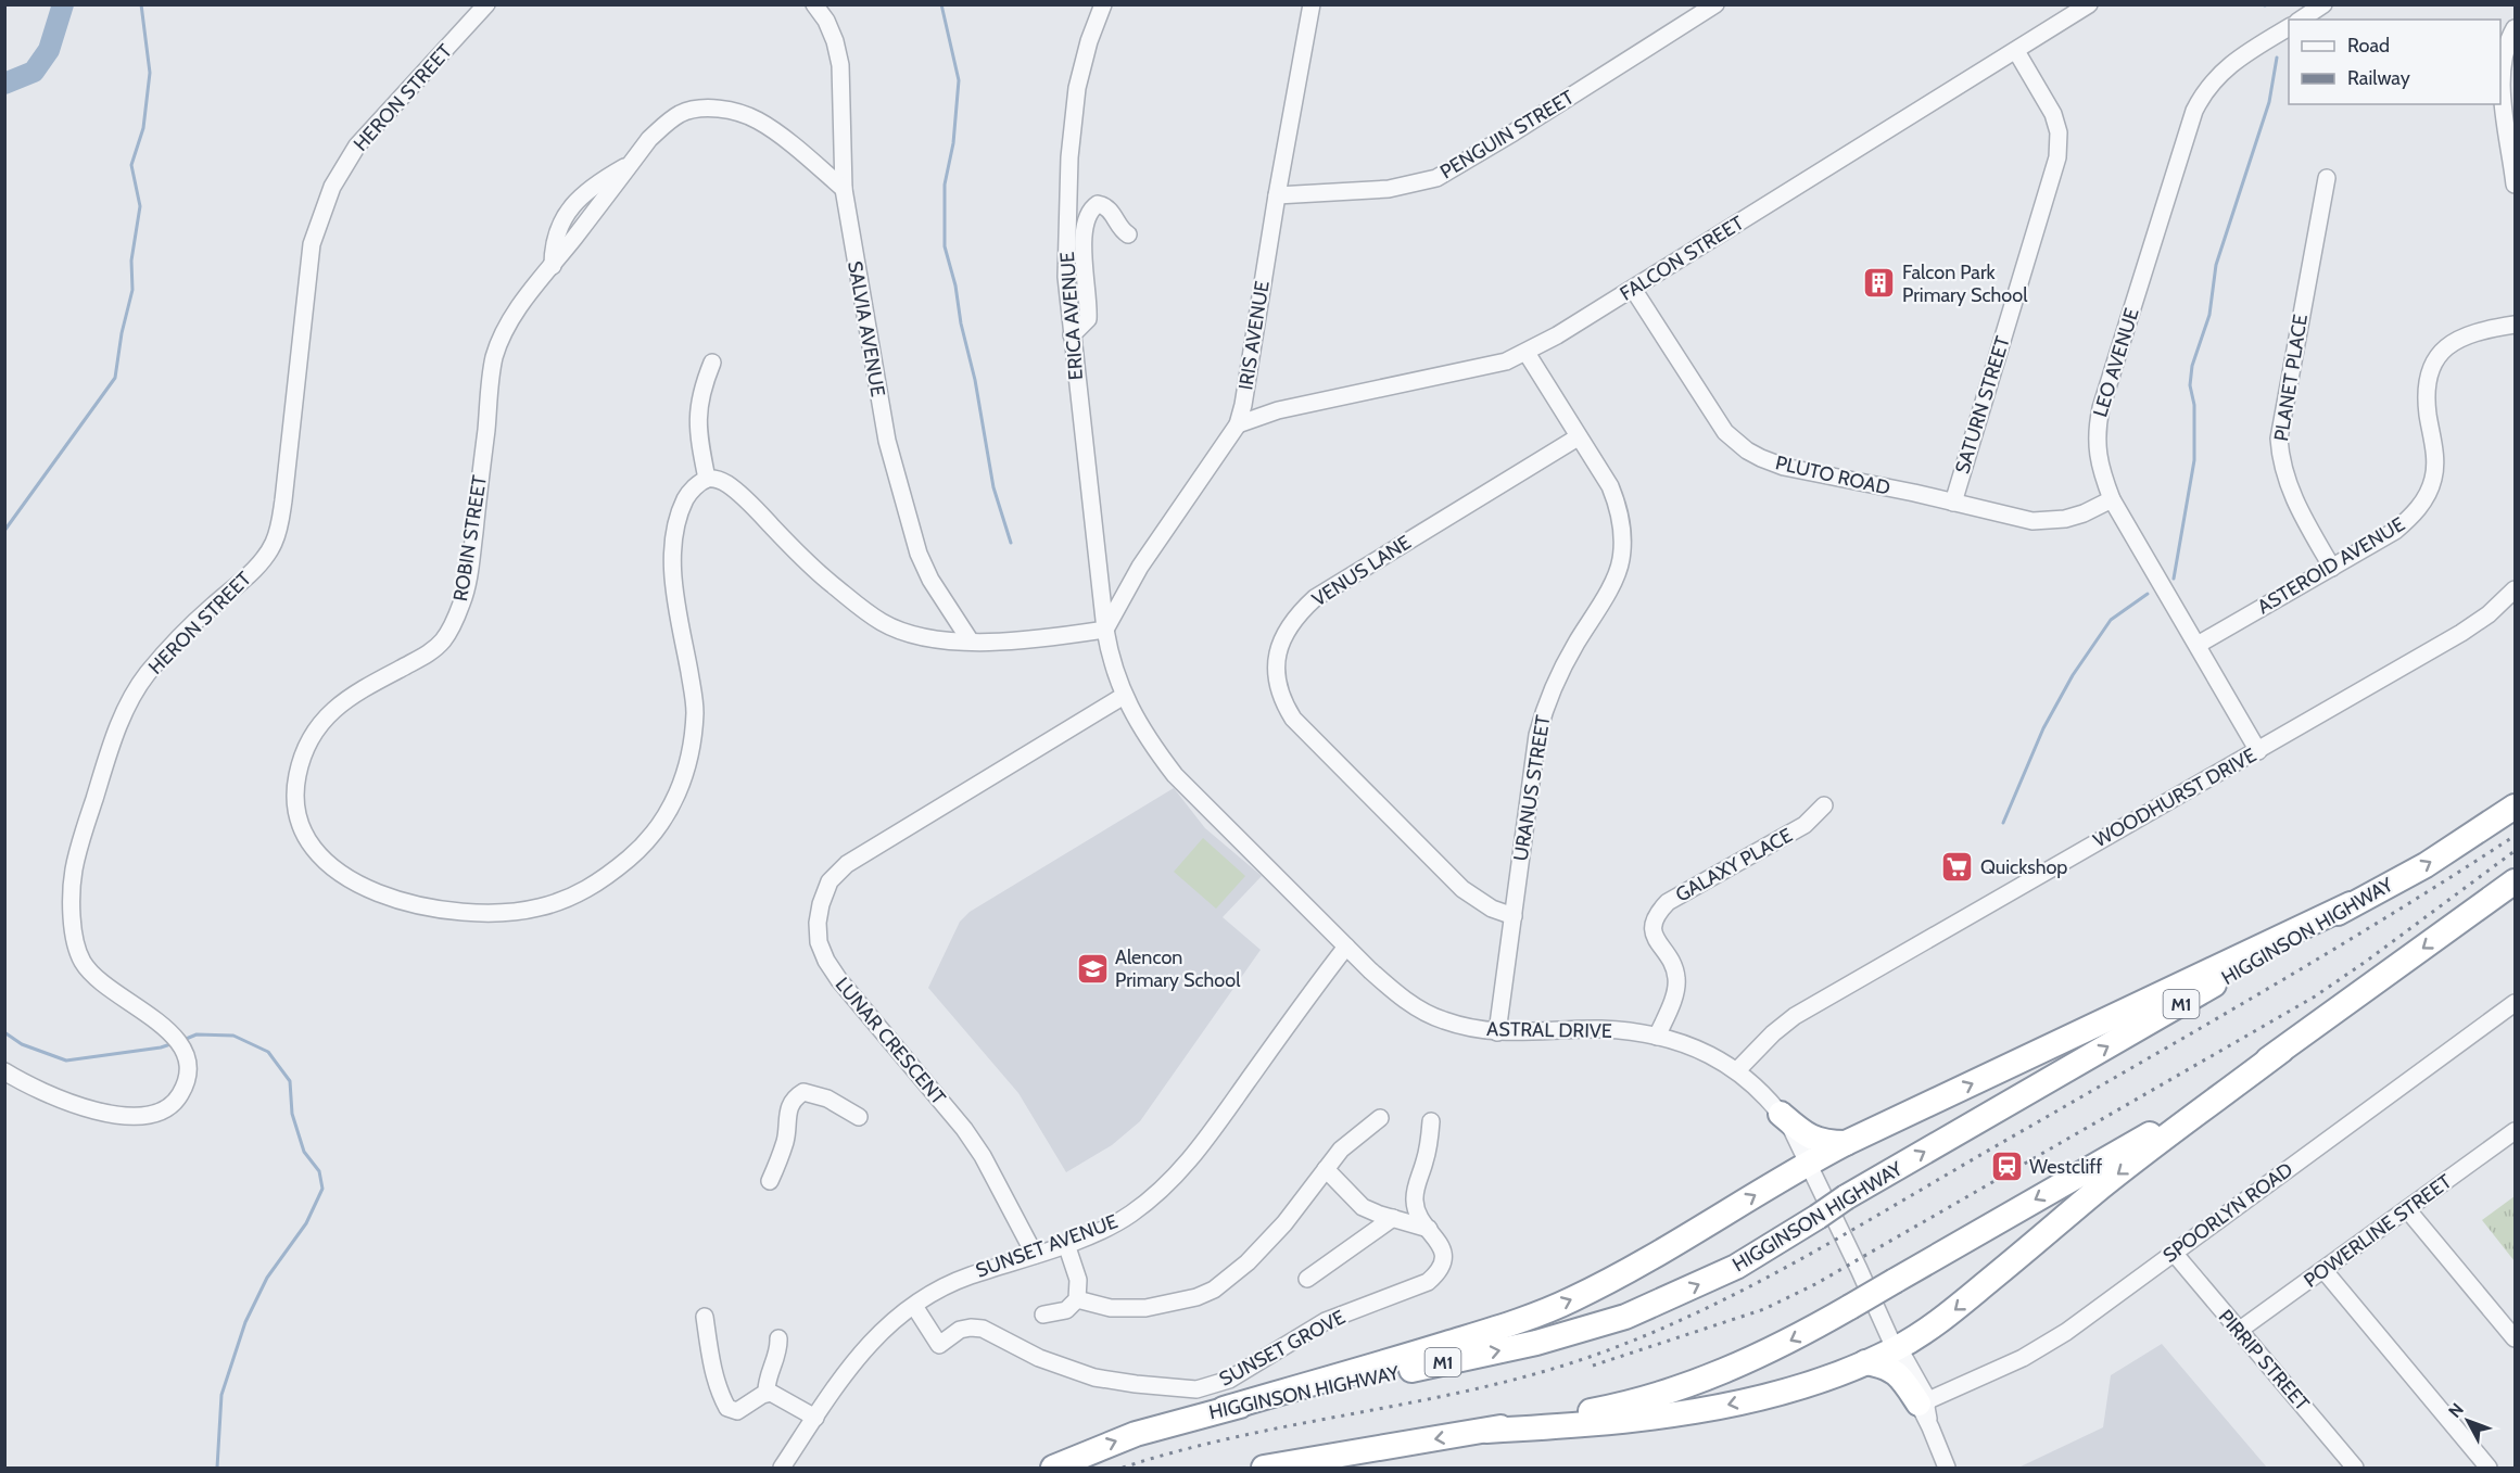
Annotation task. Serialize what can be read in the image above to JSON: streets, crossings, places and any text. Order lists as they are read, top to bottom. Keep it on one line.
{"streets":{"highway":["HIGGINSON HIGHWAY","M1"],"street":["HERON STREET","PENGUIN STREET","FALCON STREET","ERICA AVENUE","SALVIA AVENUE","IRIS AVENUE","LEO AVENUE","PLANET PLACE","SATURN STREET","PLUTO ROAD","ROBIN STREET","ASTEROID AVENUE","VENUS LANE","URANUS STREET","WOODHURST DRIVE","GALAXY PLACE","ASTRAL DRIVE","LUNAR CRESCENT","SPOORLYN ROAD","POWERLINE STREET","SUNSET AVENUE","SUNSET GROVE","PIRRIP STREET"]},"crossings":[["PENGUIN STREET","IRIS AVENUE"],["FALCON STREET","IRIS AVENUE"],["FALCON STREET","SATURN STREET"],["FALCON STREET","PLUTO ROAD"],["FALCON STREET","URANUS STREET"],["ERICA AVENUE","IRIS AVENUE"],["ERICA AVENUE","ASTRAL DRIVE"],["SALVIA AVENUE","ROBIN STREET"],["IRIS AVENUE","ASTRAL DRIVE"],["LEO AVENUE","PLUTO ROAD"],["LEO AVENUE","ASTEROID AVENUE"],["LEO AVENUE","WOODHURST DRIVE"],["PLANET PLACE","ASTEROID AVENUE"],["SATURN STREET","PLUTO ROAD"],["VENUS LANE","URANUS STREET"],["URANUS STREET","ASTRAL DRIVE"],["WOODHURST DRIVE","ASTRAL DRIVE"],["GALAXY PLACE","ASTRAL DRIVE"],["ASTRAL DRIVE","LUNAR CRESCENT"],["ASTRAL DRIVE","SPOORLYN ROAD"],["ASTRAL DRIVE","SUNSET AVENUE"],["LUNAR CRESCENT","SUNSET AVENUE"],["SPOORLYN ROAD","PIRRIP STREET"],["POWERLINE STREET","PIRRIP STREET"],["SUNSET AVENUE","SUNSET GROVE"]],"places":{"building":["Falcon Park Primary School"],"supermarket":["Quickshop"],"school or university":["Alencon Primary School"],"station":["Westcliff"]},"legend":["Road","Railway"],"north":"top left"}
